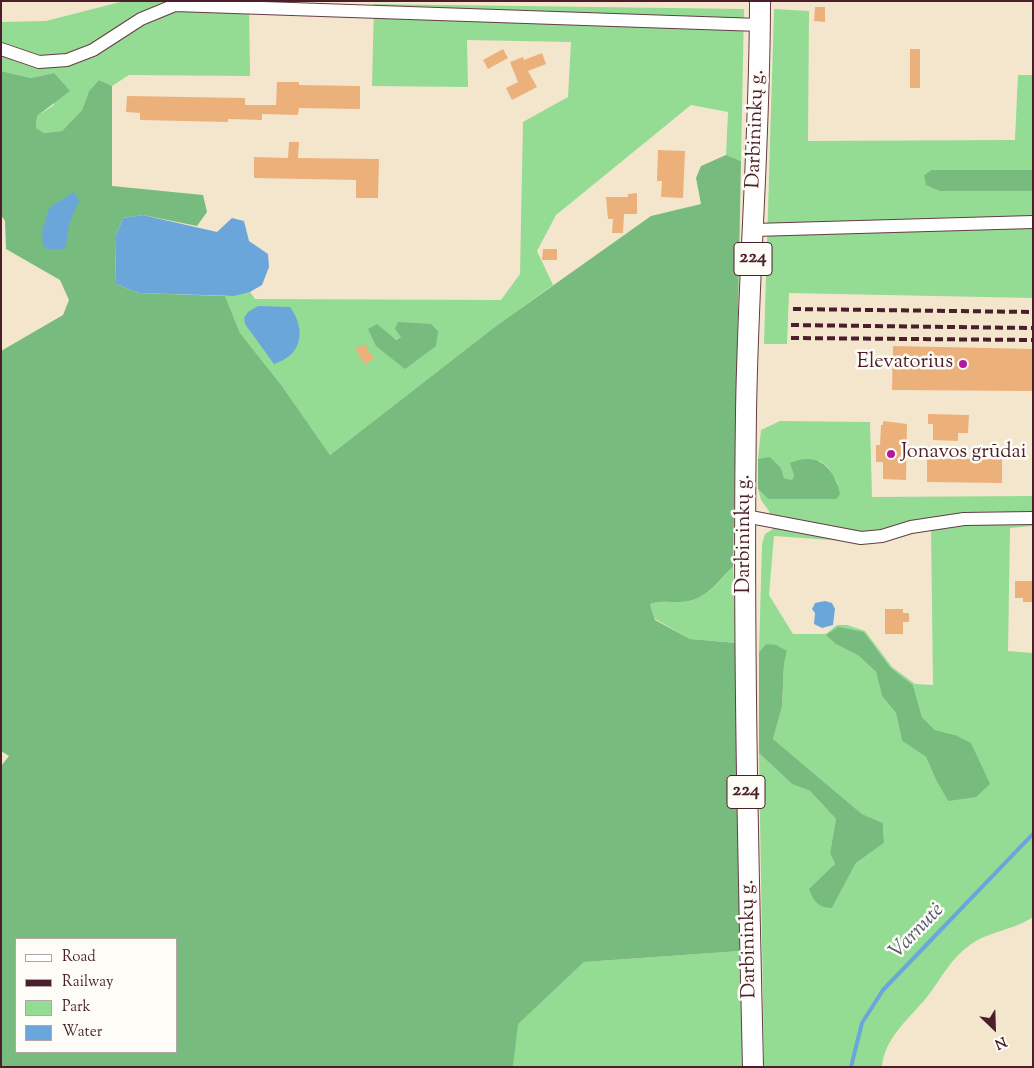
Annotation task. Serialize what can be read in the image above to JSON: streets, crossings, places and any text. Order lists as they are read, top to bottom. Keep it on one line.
{"streets":{"main road":["Darbininkų g.","224"]},"water":["Varnutė"],"places":["Elevatorius","Jonavos grūdai"],"legend":["Road","Railway","Park","Water"],"north":"bottom right"}
